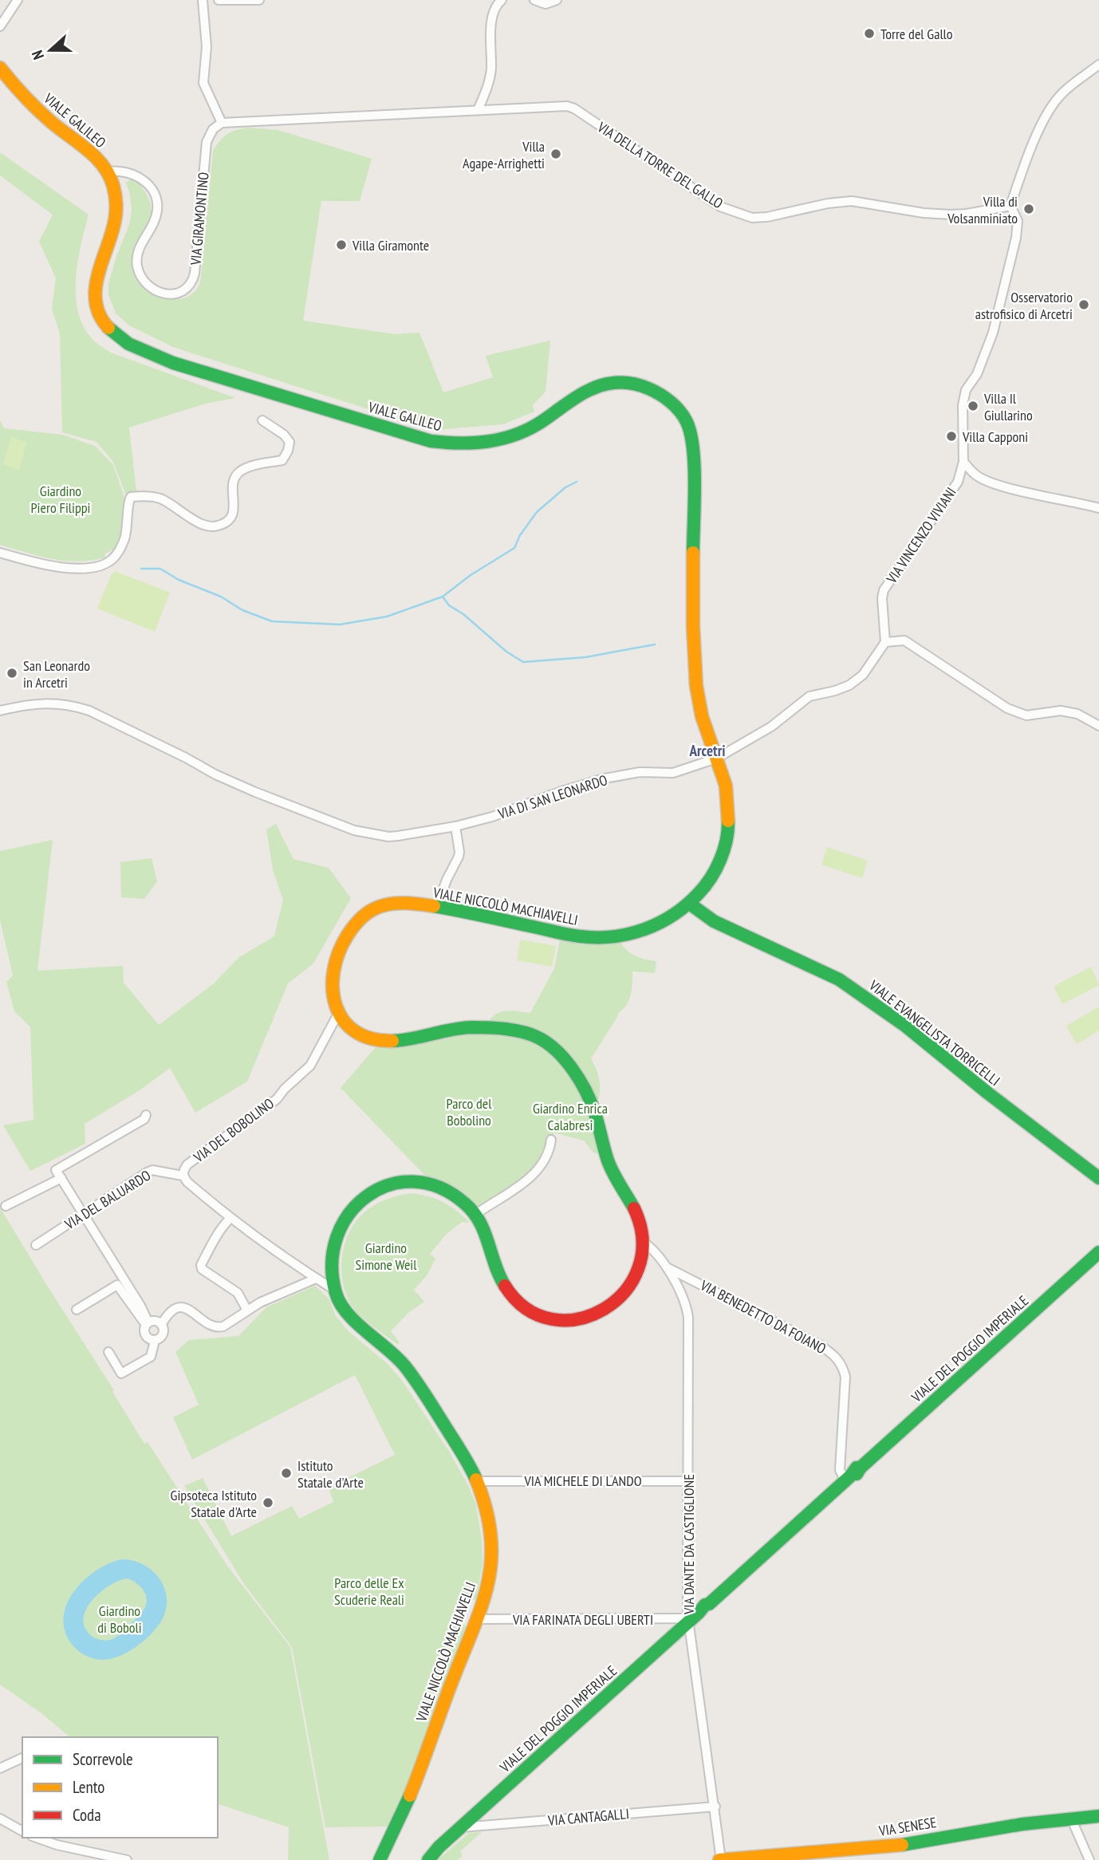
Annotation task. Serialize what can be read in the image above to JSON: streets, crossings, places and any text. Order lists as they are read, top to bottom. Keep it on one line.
{"streets":{"main road":["VIALE GALILEO","VIALE NICCOLÒ MACHIAVELLI","VIALE EVANGELISTA TORRICELLI","VIALE DEL POGGIO IMPERIALE","VIA SENESE"],"street":["VIA DELLA TORRE DEL GALLO","VIA GIRAMONTINO","VIA VINCENZO VIVIANI","VIA DI SAN LEONARDO","VIA DEL BOBOLINO","VIA DEL BALUARDO","VIA BENEDETTO DA FOIANO","VIA MICHELE DI LANDO","VIA DANTE DA CASTIGLIONE","VIA FARINATA DEGLI UBERTI","VIA CANTAGALLI"]},"crossings":[["VIALE GALILEO","VIA GIRAMONTINO"],["VIALE GALILEO","VIA DI SAN LEONARDO"],["VIALE GALILEO","VIALE NICCOLÒ MACHIAVELLI"],["VIALE GALILEO","VIALE EVANGELISTA TORRICELLI"],["VIA DELLA TORRE DEL GALLO","VIA GIRAMONTINO"],["VIA VINCENZO VIVIANI","VIA DI SAN LEONARDO"],["VIALE NICCOLÒ MACHIAVELLI","VIALE EVANGELISTA TORRICELLI"],["VIALE NICCOLÒ MACHIAVELLI","VIA DEL BOBOLINO"],["VIALE NICCOLÒ MACHIAVELLI","VIA MICHELE DI LANDO"],["VIALE NICCOLÒ MACHIAVELLI","VIA DANTE DA CASTIGLIONE"],["VIALE NICCOLÒ MACHIAVELLI","VIA FARINATA DEGLI UBERTI"],["VIA DEL BOBOLINO","VIA DEL BALUARDO"],["VIA BENEDETTO DA FOIANO","VIALE DEL POGGIO IMPERIALE"],["VIA BENEDETTO DA FOIANO","VIA DANTE DA CASTIGLIONE"],["VIALE DEL POGGIO IMPERIALE","VIA DANTE DA CASTIGLIONE"],["VIALE DEL POGGIO IMPERIALE","VIA FARINATA DEGLI UBERTI"],["VIALE DEL POGGIO IMPERIALE","VIA CANTAGALLI"],["VIA MICHELE DI LANDO","VIA DANTE DA CASTIGLIONE"],["VIA DANTE DA CASTIGLIONE","VIA FARINATA DEGLI UBERTI"],["VIA DANTE DA CASTIGLIONE","VIA CANTAGALLI"],["VIA DANTE DA CASTIGLIONE","VIA SENESE"]],"districts":["Arcetri"],"parks":["Giardino Piero Filippi","Parco del Bobolino","Giardino Enrica Calabresi","Giardino Simone Weil","Parco delle Ex Scuderie Reali","Giardino di Boboli"],"places":["Torre del Gallo","Villa Agape-Arrighetti","Villa di Volsanminiato","Villa Giramonte","Osservatorio astrofisico di Arcetri","Villa Il Giullarino","Villa Capponi","San Leonardo in Arcetri","Istituto Statale d'Arte","Gipsoteca Istituto Statale d'Arte"],"legend":["Scorrevole","Lento","Coda"],"north":"left"}
